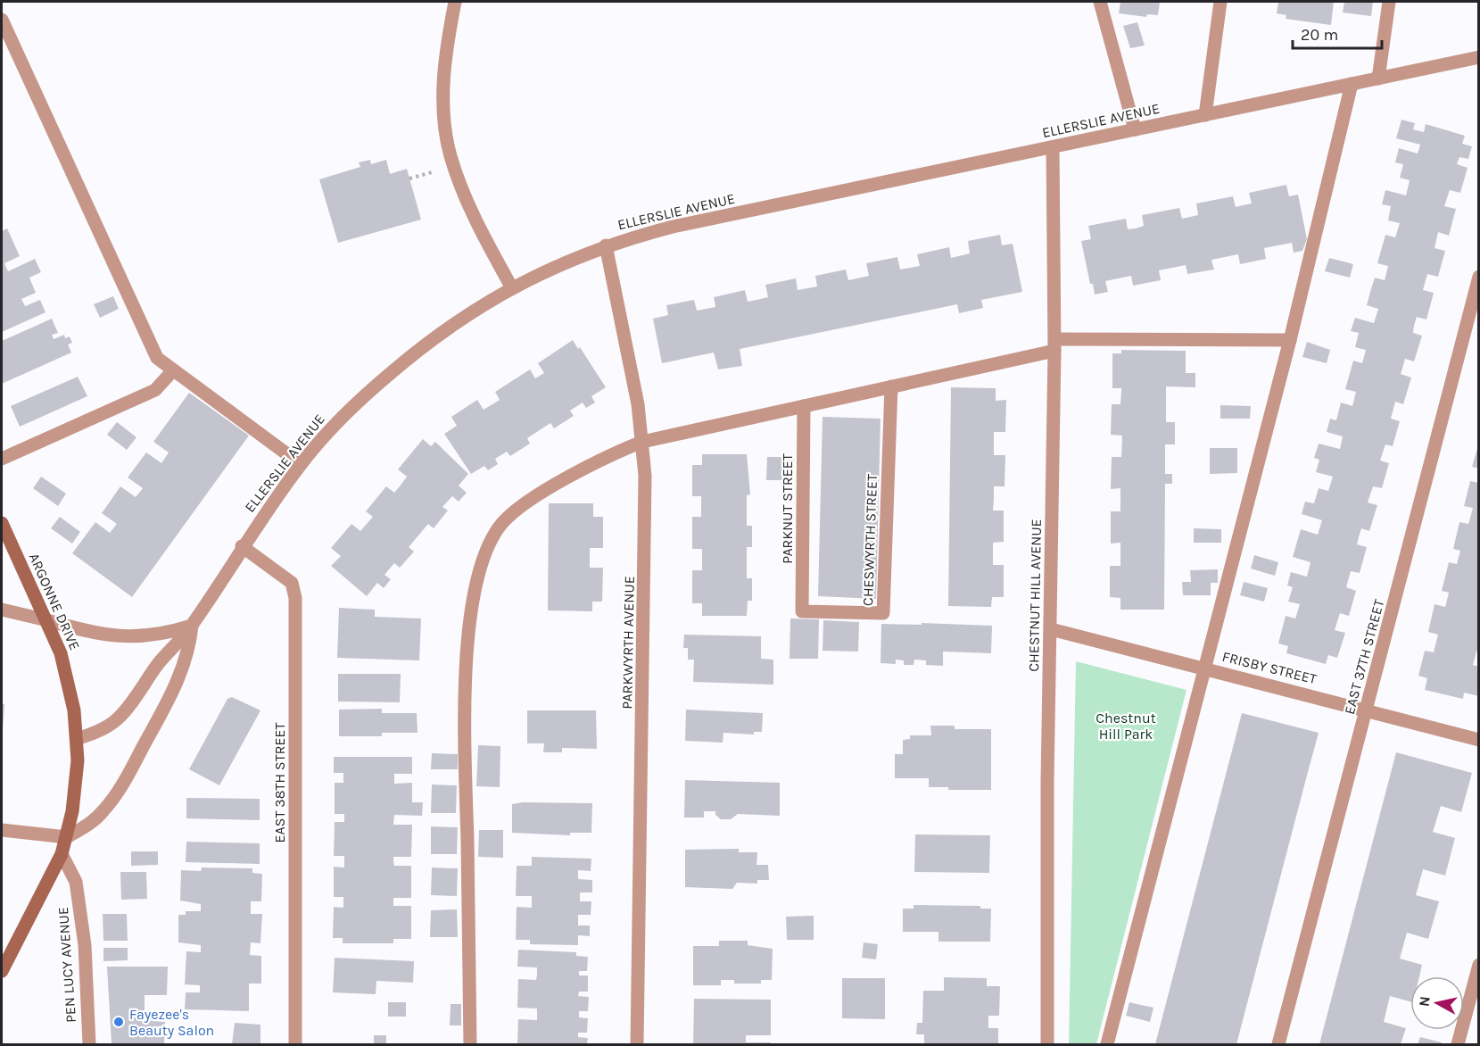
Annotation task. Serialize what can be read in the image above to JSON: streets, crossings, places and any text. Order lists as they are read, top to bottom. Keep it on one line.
{"streets":{"main road":["ARGONNE DRIVE"],"street":["ELLERSLIE AVENUE","PARKNUT STREET","CHESWYRTH STREET","CHESTNUT HILL AVENUE","PARKWYRTH AVENUE","EAST 37TH STREET","FRISBY STREET","EAST 38TH STREET","PEN LUCY AVENUE"]},"crossings":[["ELLERSLIE AVENUE","CHESTNUT HILL AVENUE"],["ELLERSLIE AVENUE","ARGONNE DRIVE"],["ELLERSLIE AVENUE","PARKWYRTH AVENUE"],["ELLERSLIE AVENUE","EAST 38TH STREET"],["PARKNUT STREET","CHESWYRTH STREET"],["CHESTNUT HILL AVENUE","FRISBY STREET"],["ARGONNE DRIVE","PEN LUCY AVENUE"],["EAST 37TH STREET","FRISBY STREET"]],"parks":["Chestnut Hill Park"],"places":["Fayezee's Beauty Salon"],"scale_bar":"20 m","north":"left"}
